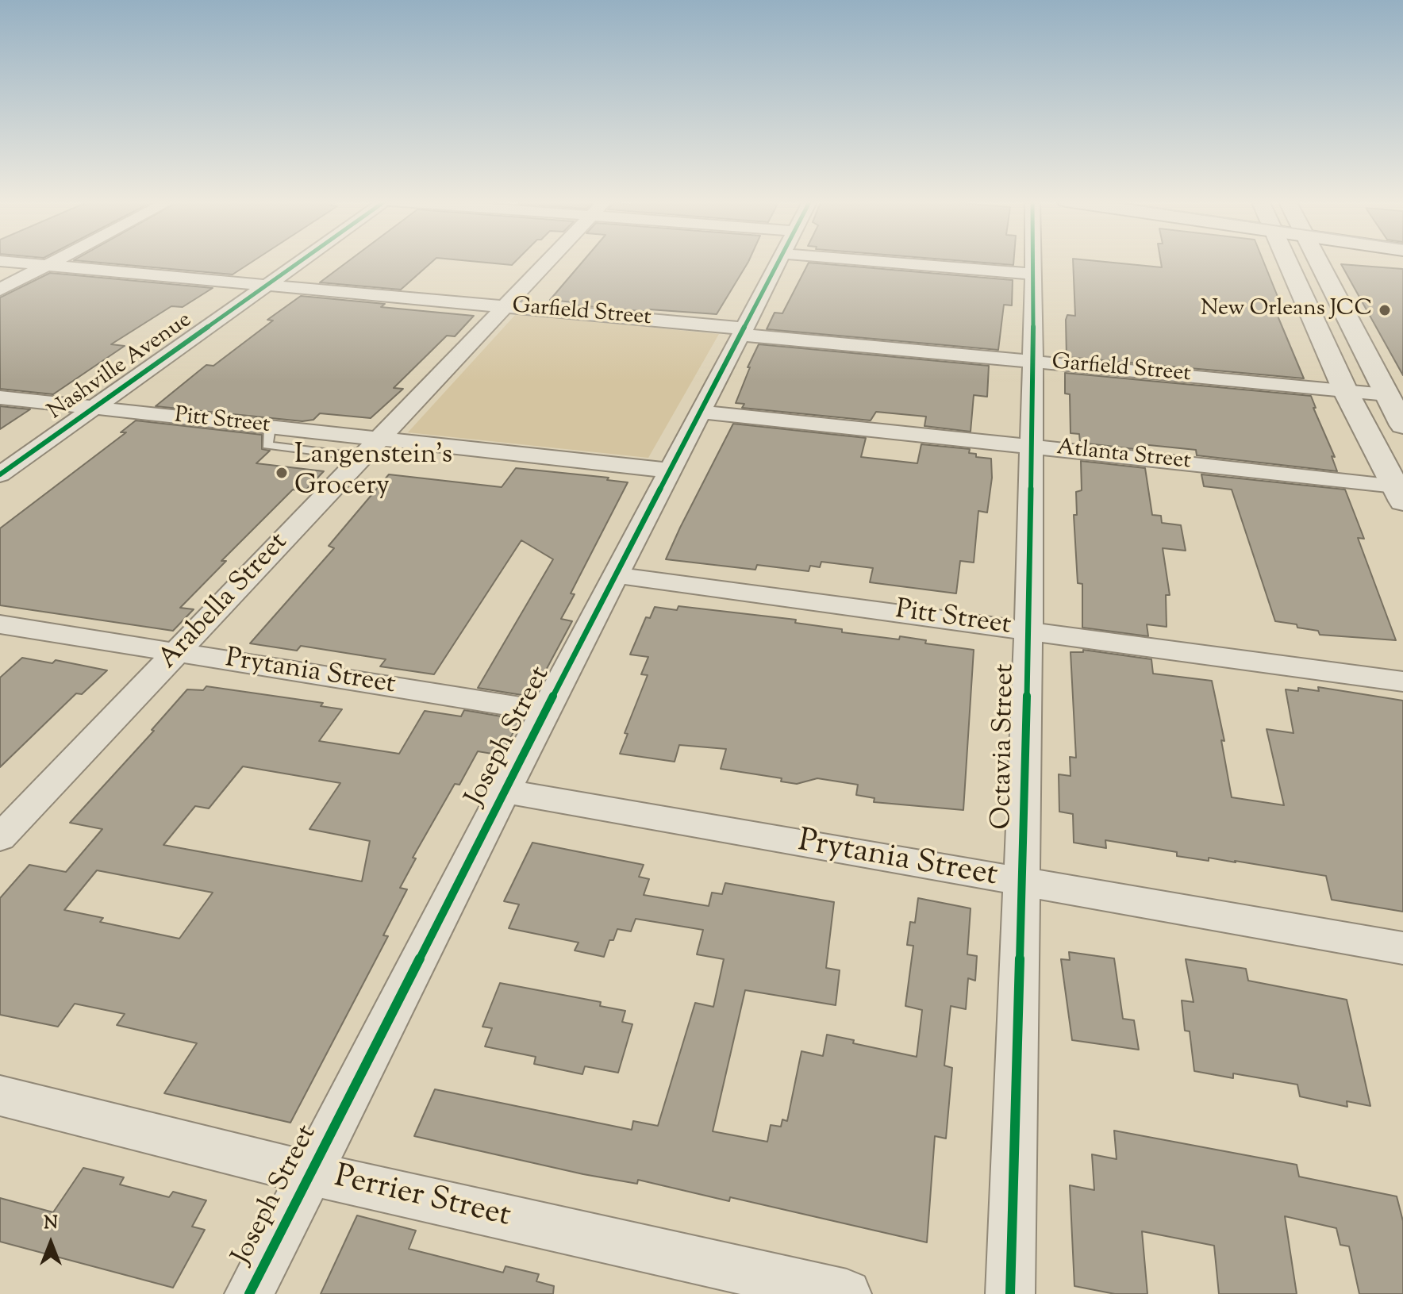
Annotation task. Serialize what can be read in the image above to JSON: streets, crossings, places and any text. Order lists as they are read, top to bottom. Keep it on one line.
{"streets":{"street":["Garfield Street","Nashville Avenue","Pitt Street","Atlanta Street","Arabella Street","Prytania Street","Joseph Street","Octavia Street","Perrier Street"]},"crossings":[["Garfield Street","Nashville Avenue"],["Garfield Street","Arabella Street"],["Garfield Street","Joseph Street"],["Garfield Street","Octavia Street"],["Nashville Avenue","Pitt Street"],["Pitt Street","Arabella Street"],["Pitt Street","Joseph Street"],["Pitt Street","Octavia Street"],["Atlanta Street","Joseph Street"],["Atlanta Street","Octavia Street"],["Arabella Street","Prytania Street"],["Prytania Street","Joseph Street"],["Prytania Street","Octavia Street"],["Joseph Street","Perrier Street"]],"places":["New Orleans JCC","Langenstein's Grocery"],"north":"top"}
